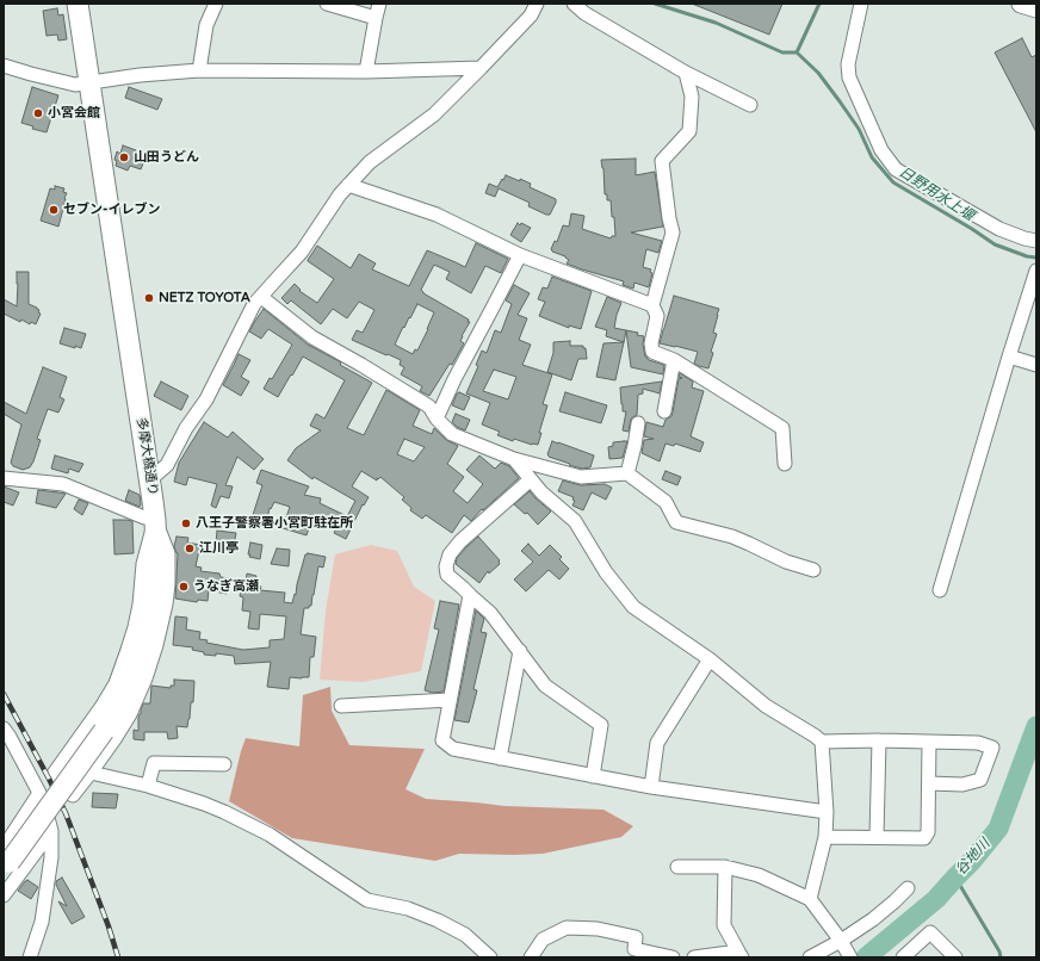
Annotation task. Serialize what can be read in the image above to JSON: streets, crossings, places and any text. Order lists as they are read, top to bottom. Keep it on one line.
{"streets":{"main road":["多摩大橋通り"]},"water":["日野用水上堰","谷地川"],"places":["小宮会館","山田うどん","セブン-イレブン","NETZ TOYOTA","八王子警察署小宮町駐在所","江川亭","うなぎ高瀬"]}
